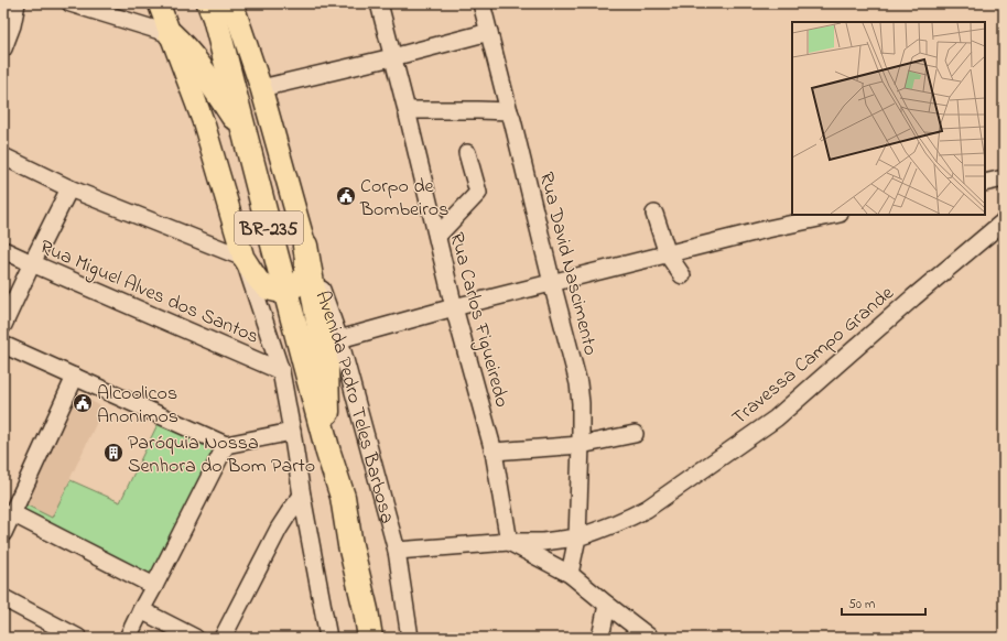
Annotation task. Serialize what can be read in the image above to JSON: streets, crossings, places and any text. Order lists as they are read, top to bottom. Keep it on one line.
{"streets":{"highway":["BR-235"],"main road":["Avenida Pedro Teles Barbosa"],"street":["Rua David Nascimento","Rua Miguel Alves dos Santos","Rua Carlos Figueiredo","Travessa Campo Grande"]},"crossings":[["Rua David Nascimento","Travessa Campo Grande"],["Rua Carlos Figueiredo","Travessa Campo Grande"],["Travessa Campo Grande","Avenida Pedro Teles Barbosa"]],"places":{"public building":["Corpo de Bombeiros","Alcoolicos Anonimos"],"building":["Paróquia Nossa Senhora do Bom Parto"]},"scale_bar":"50 m"}
